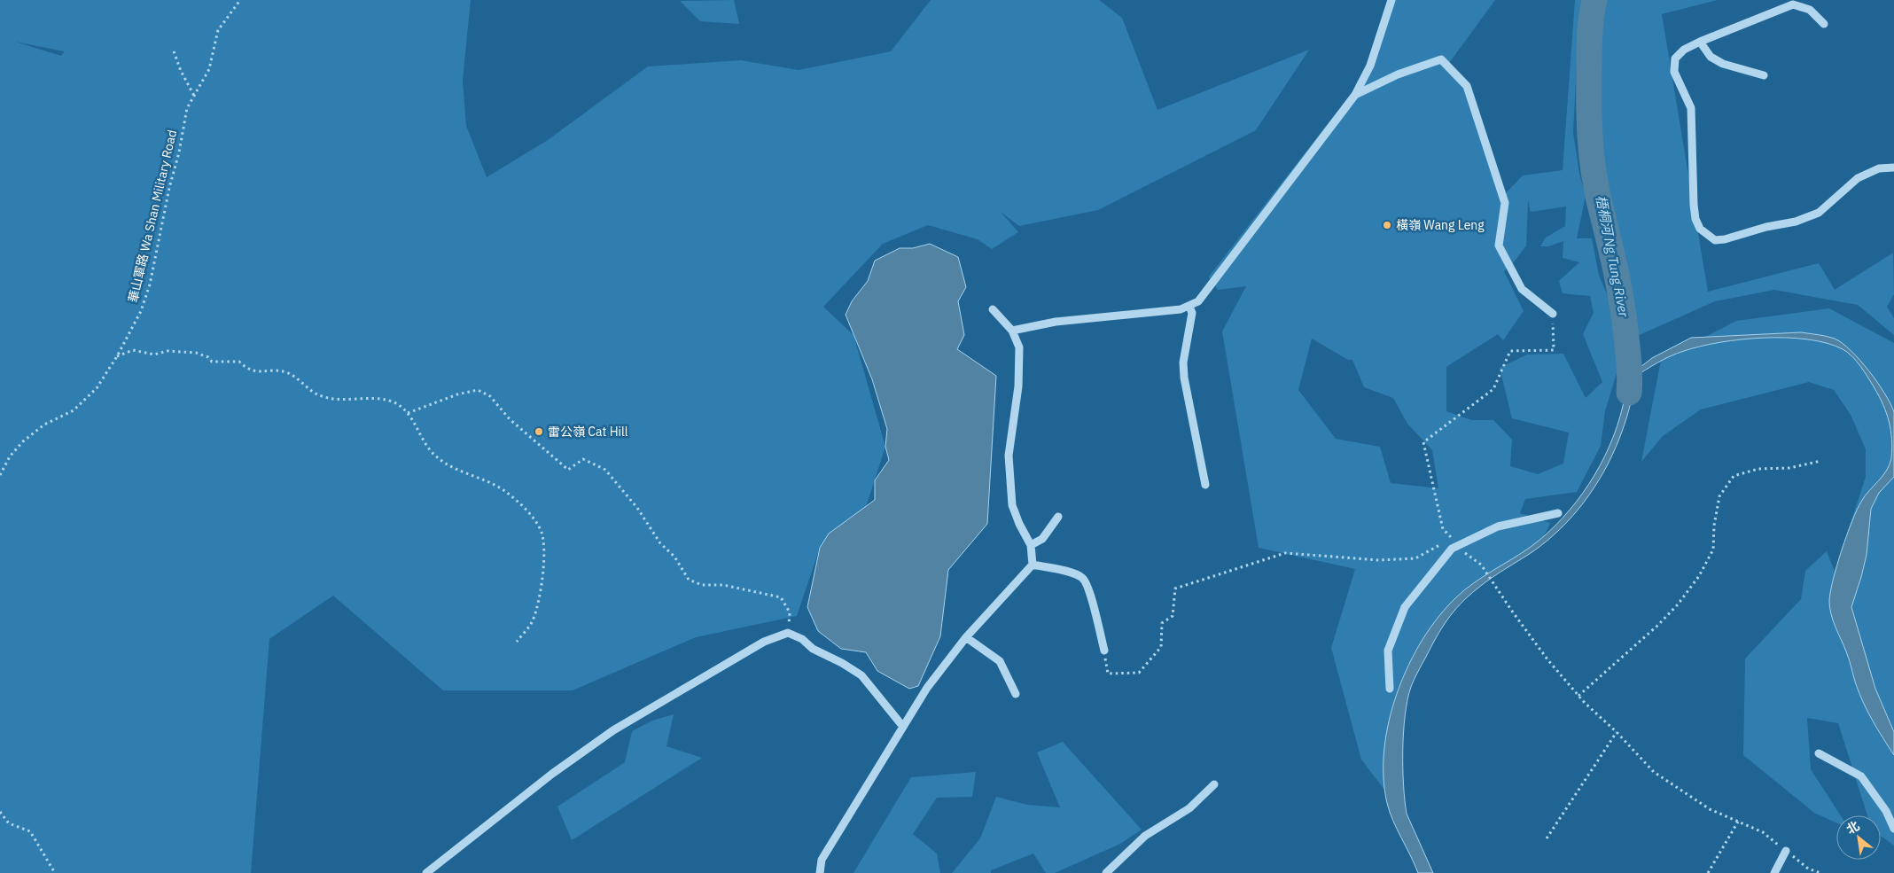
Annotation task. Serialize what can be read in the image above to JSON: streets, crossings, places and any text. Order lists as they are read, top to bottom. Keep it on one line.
{"streets":{"path":["華山軍路 Wa Shan Military Road"]},"water":["梧桐河 Ng Tung River"],"places":["橫嶺 Wang Leng","雷公嶺 Cat Hill"],"north":"top left"}
